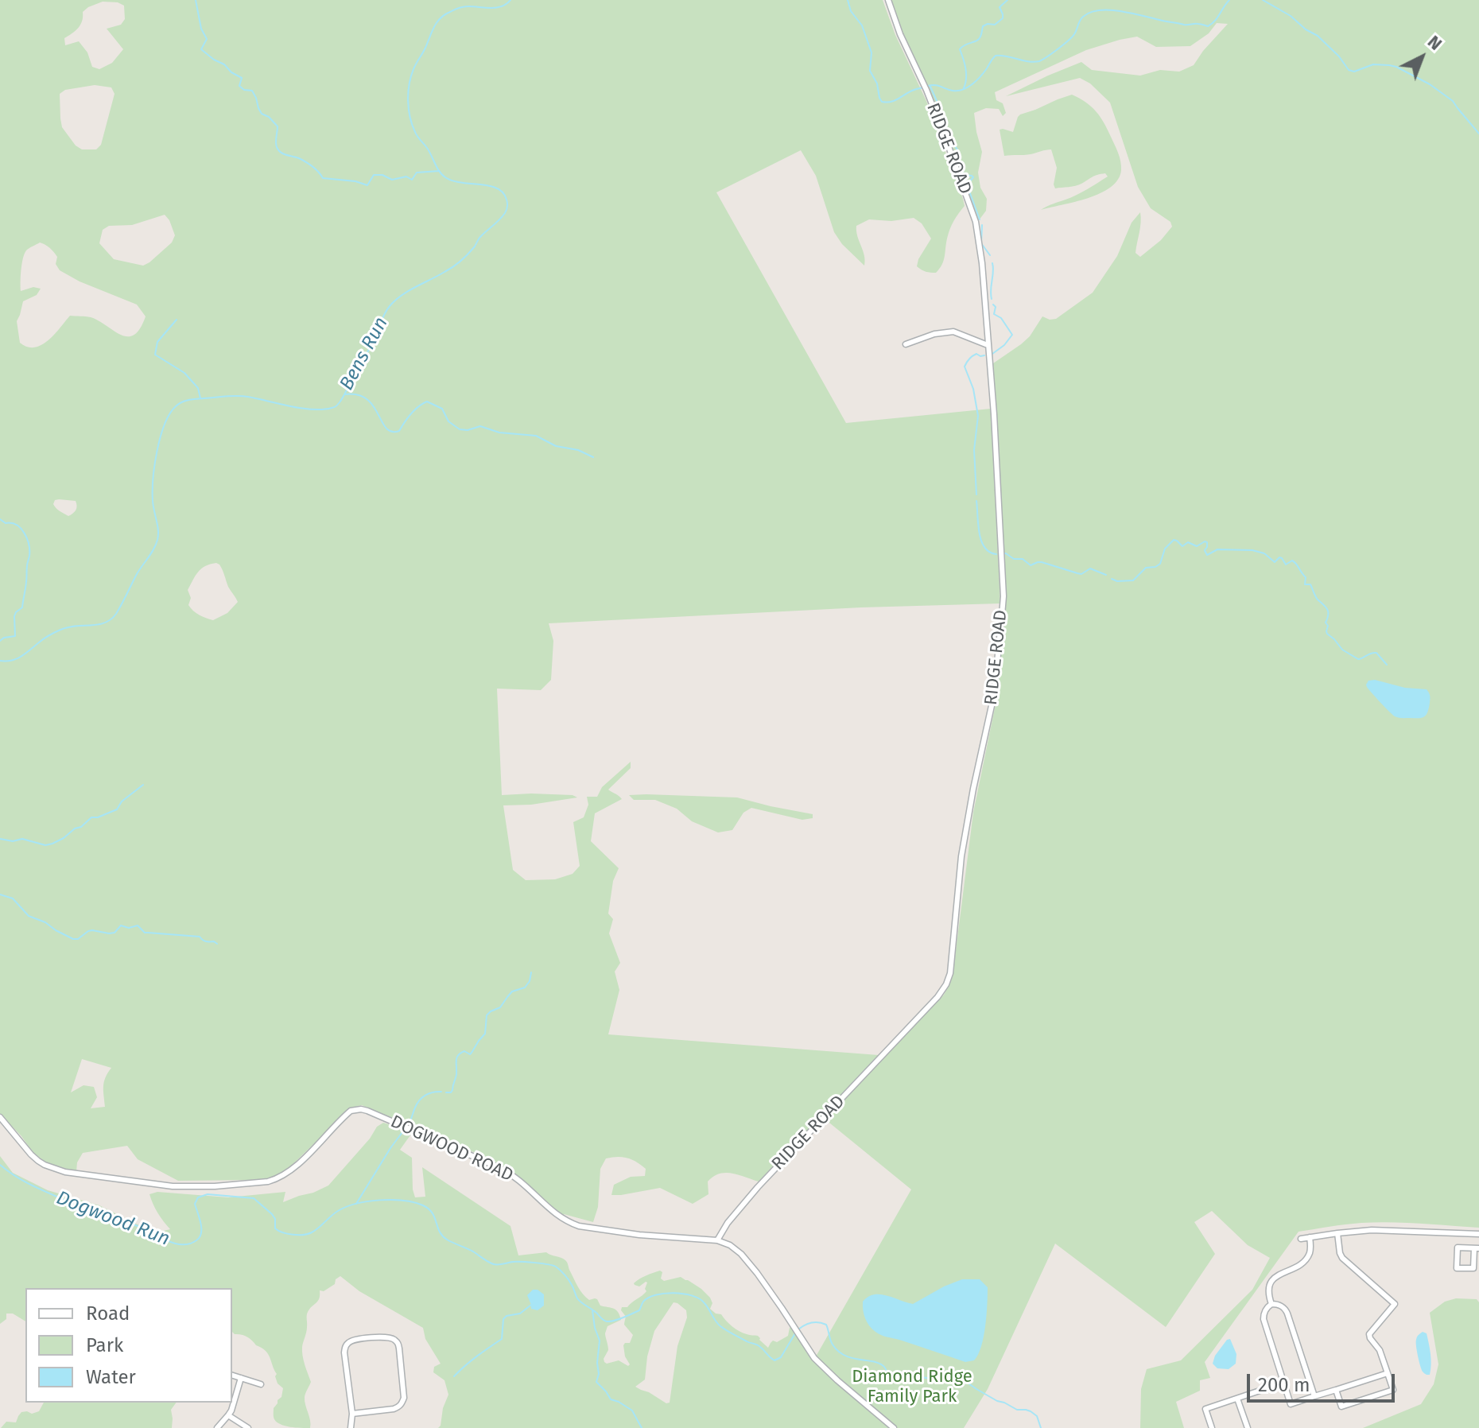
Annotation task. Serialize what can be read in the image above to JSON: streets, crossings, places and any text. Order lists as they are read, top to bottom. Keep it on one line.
{"streets":{"street":["RIDGE ROAD","DOGWOOD ROAD"]},"crossings":[["RIDGE ROAD","DOGWOOD ROAD"]],"water":["Bens Run","Dogwood Run"],"parks":["Diamond Ridge Family Park"],"legend":["Road","Park","Water"],"scale_bar":"200 m","north":"top right"}
